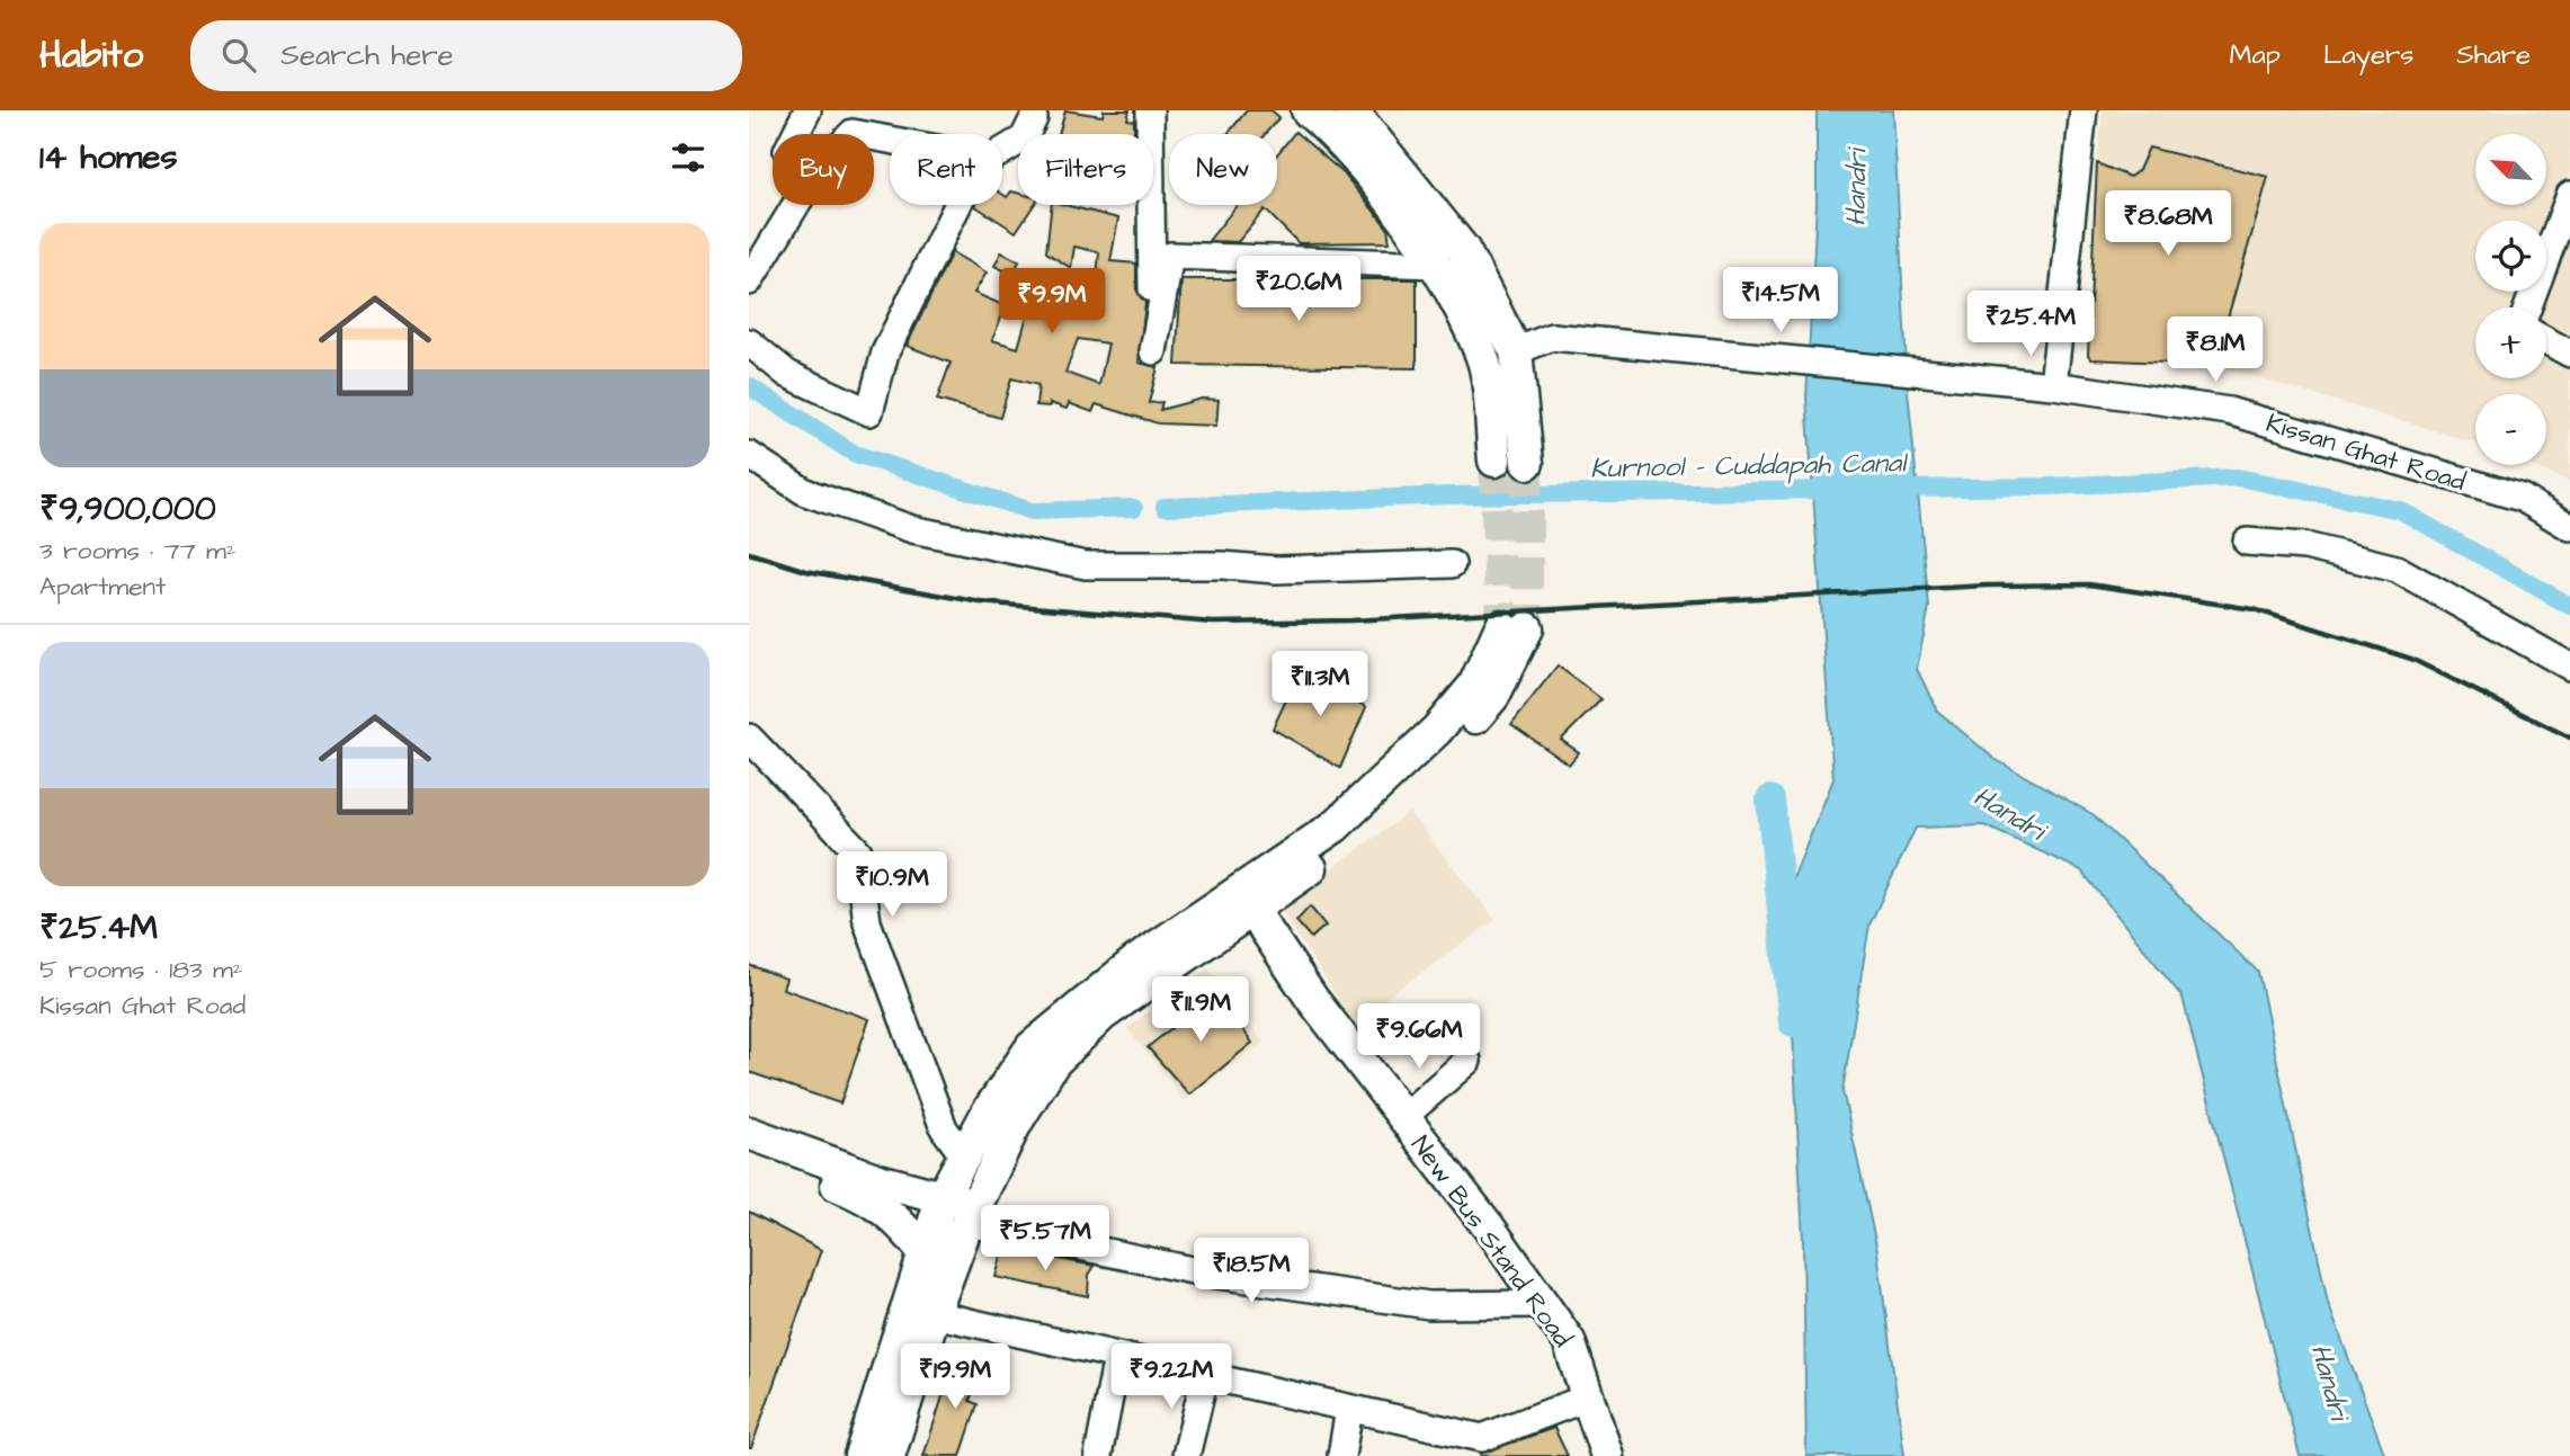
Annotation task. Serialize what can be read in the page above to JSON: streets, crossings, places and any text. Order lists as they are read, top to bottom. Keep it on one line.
{"streets":{"main road":["New Bus Stand Road"],"street":["Kissan Ghat Road"]},"water":["Handri","Kurnool - Cuddapah Canal"],"north":"top left","page":{"header":"Habito","search":"Search here","nav":["Map","Layers","Share"],"heading":"14 homes","map_buttons":["+","−"],"chip":["Buy","Rent","Filters","New"],"price":["₹8.68M","₹20.6M","₹14.5M","₹9.9M","₹25.4M","₹8.1M","₹11.3M","₹10.9M","₹11.9M","₹9.66M","₹5.57M","₹18.5M","₹19.9M","₹9.22M"],"list":[{"name":"₹9,900,000","note":"3 rooms · 77 m² · Apartment"},{"name":"₹25.4M","note":"5 rooms · 183 m² · Kissan Ghat Road"}]}}
